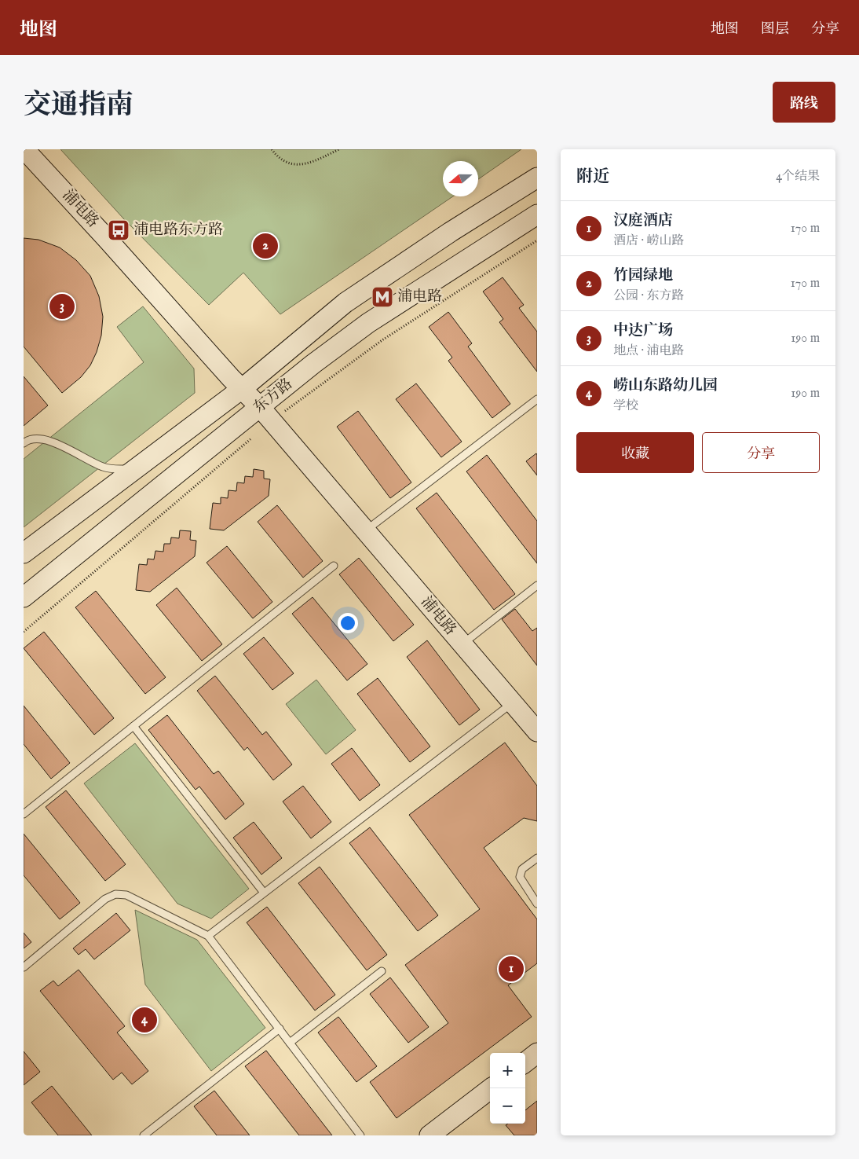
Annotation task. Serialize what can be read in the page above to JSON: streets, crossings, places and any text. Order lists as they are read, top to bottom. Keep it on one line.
{"streets":{"main road":["浦电路","东方路"]},"crossings":[["浦电路","东方路"]],"places":{"bus stop":["浦电路东方路"],"metro station":["浦电路"]},"north":"left","page":{"header":"地图","nav":["地图","图层","分享"],"title":"交通指南","buttons":["路线",["收藏","分享"]],"heading":["附近","4个结果"],"list":[{"mark":"1","name":"汉庭酒店","note":"酒店 · 崂山路","value":"170 m"},{"mark":"2","name":"竹园绿地","note":"公园 · 东方路","value":"170 m"},{"mark":"3","name":"中达广场","note":"地点 · 浦电路","value":"190 m"},{"mark":"4","name":"崂山东路幼儿园","note":"学校","value":"190 m"}],"pins":["2","3","1","4"],"map_buttons":["+","−"]}}
